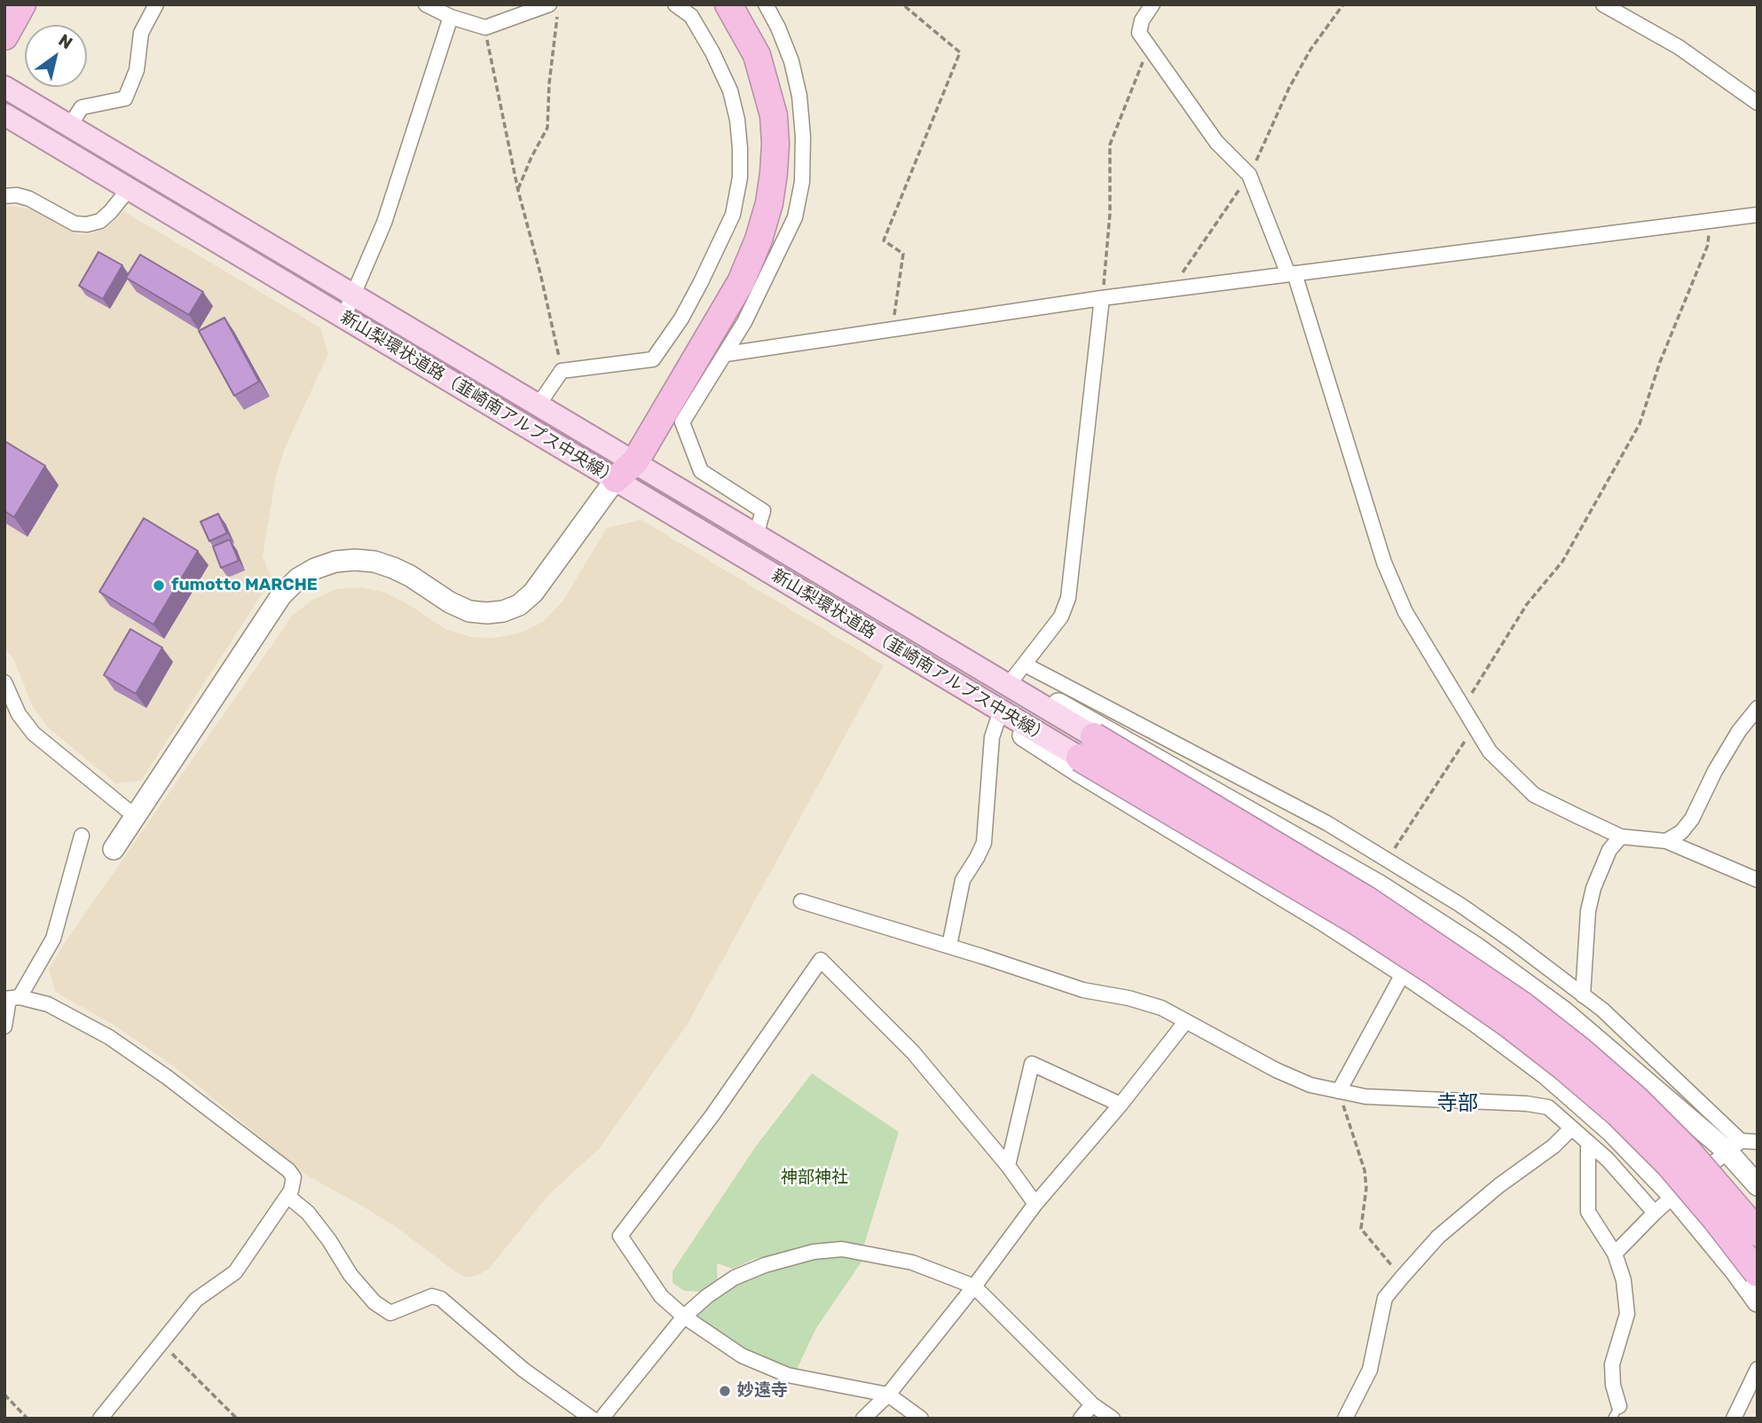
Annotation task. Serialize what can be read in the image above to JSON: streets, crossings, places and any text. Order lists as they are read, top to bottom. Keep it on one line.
{"streets":{"highway":["新山梨環状道路（韮崎南アルプス中央線）"]},"districts":["寺部"],"parks":["神部神社"],"places":["fumotto MARCHE","妙遠寺"],"north":"top right"}
